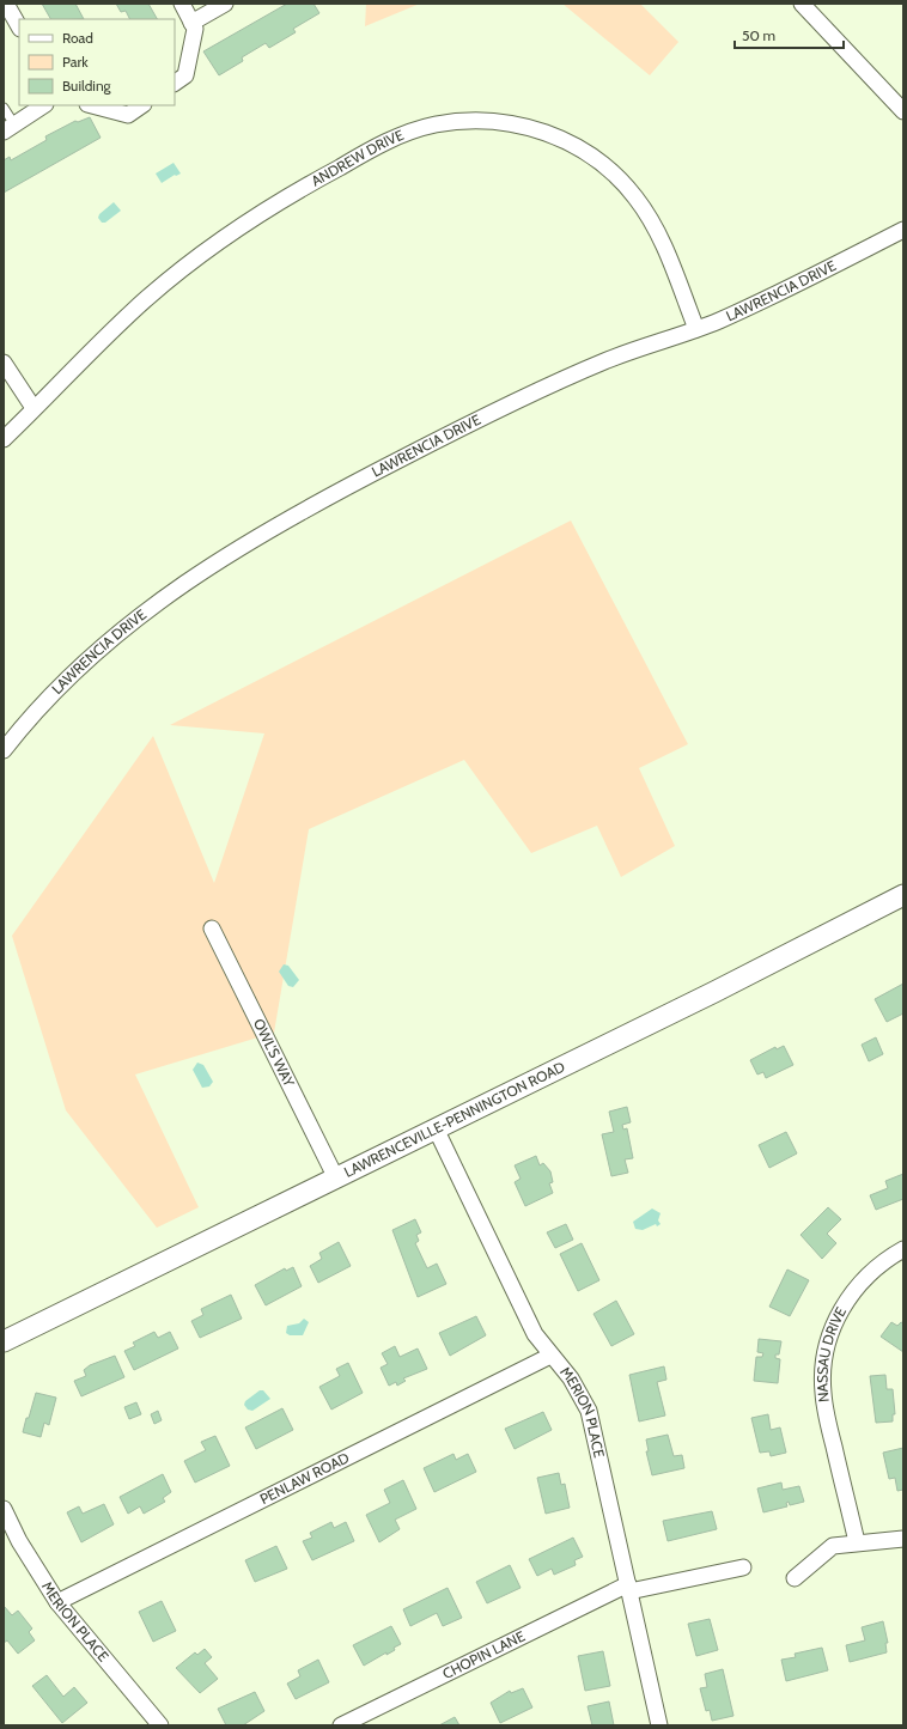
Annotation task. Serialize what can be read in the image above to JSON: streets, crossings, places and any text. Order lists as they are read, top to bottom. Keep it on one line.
{"streets":{"street":["ANDREW DRIVE","LAWRENCIA DRIVE","OWL'S WAY","LAWRENCEVILLE-PENNINGTON ROAD","NASSAU DRIVE","MERION PLACE","PENLAW ROAD","CHOPIN LANE"]},"crossings":[["ANDREW DRIVE","LAWRENCIA DRIVE"],["OWL'S WAY","LAWRENCEVILLE-PENNINGTON ROAD"],["LAWRENCEVILLE-PENNINGTON ROAD","MERION PLACE"],["MERION PLACE","PENLAW ROAD"],["MERION PLACE","CHOPIN LANE"]],"legend":["Road","Park","Building"],"scale_bar":"50 m"}
